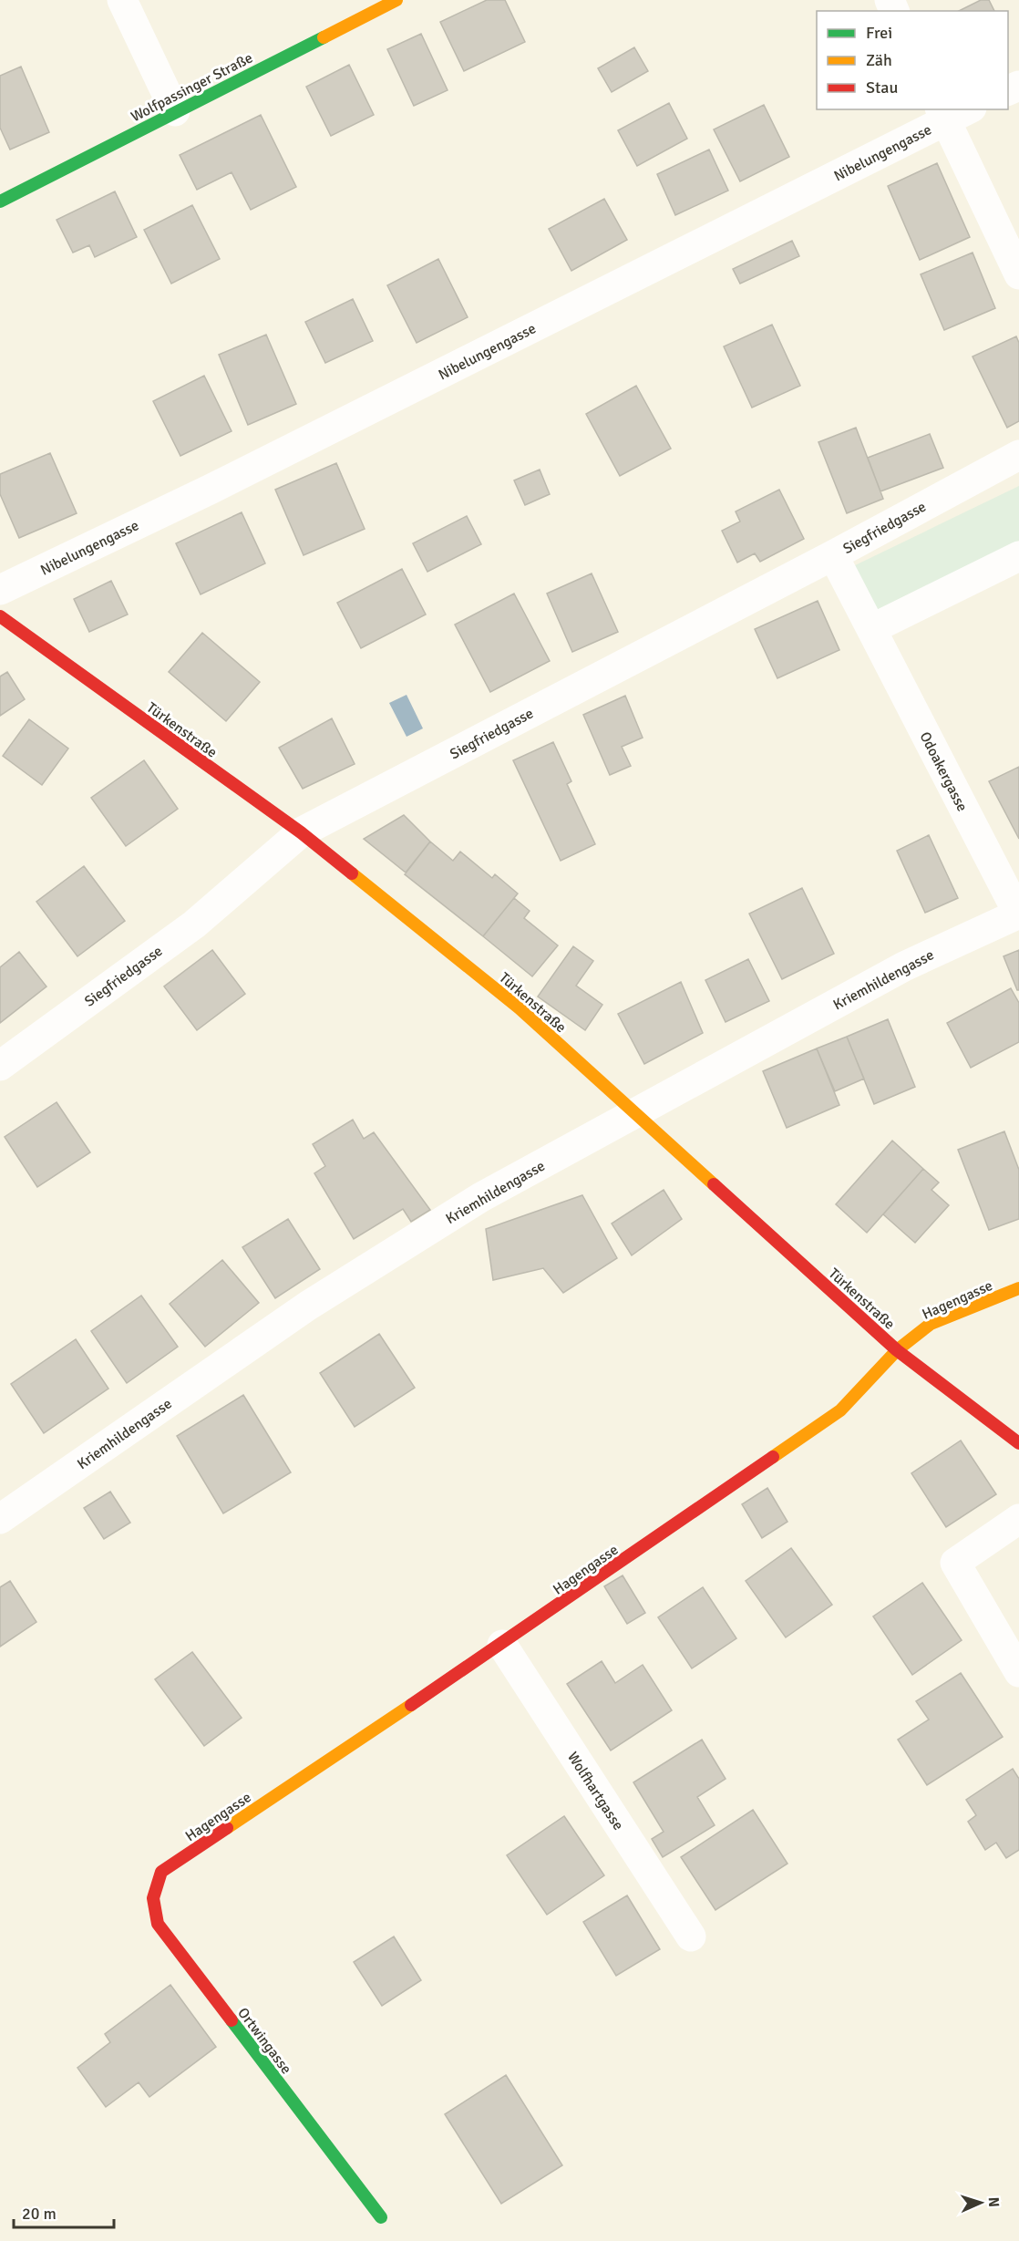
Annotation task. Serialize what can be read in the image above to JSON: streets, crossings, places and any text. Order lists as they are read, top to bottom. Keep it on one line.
{"streets":{"street":["Wolfpassinger Straße","Nibelungengasse","Siegfriedgasse","Türkenstraße","Odoakergasse","Kriemhildengasse","Hagengasse","Wolfhartgasse","Ortwingasse"]},"crossings":[["Siegfriedgasse","Türkenstraße"],["Siegfriedgasse","Odoakergasse"],["Türkenstraße","Kriemhildengasse"],["Türkenstraße","Hagengasse"],["Odoakergasse","Kriemhildengasse"],["Hagengasse","Wolfhartgasse"],["Hagengasse","Ortwingasse"]],"legend":["Frei","Zäh","Stau"],"scale_bar":"20 m","north":"right"}
